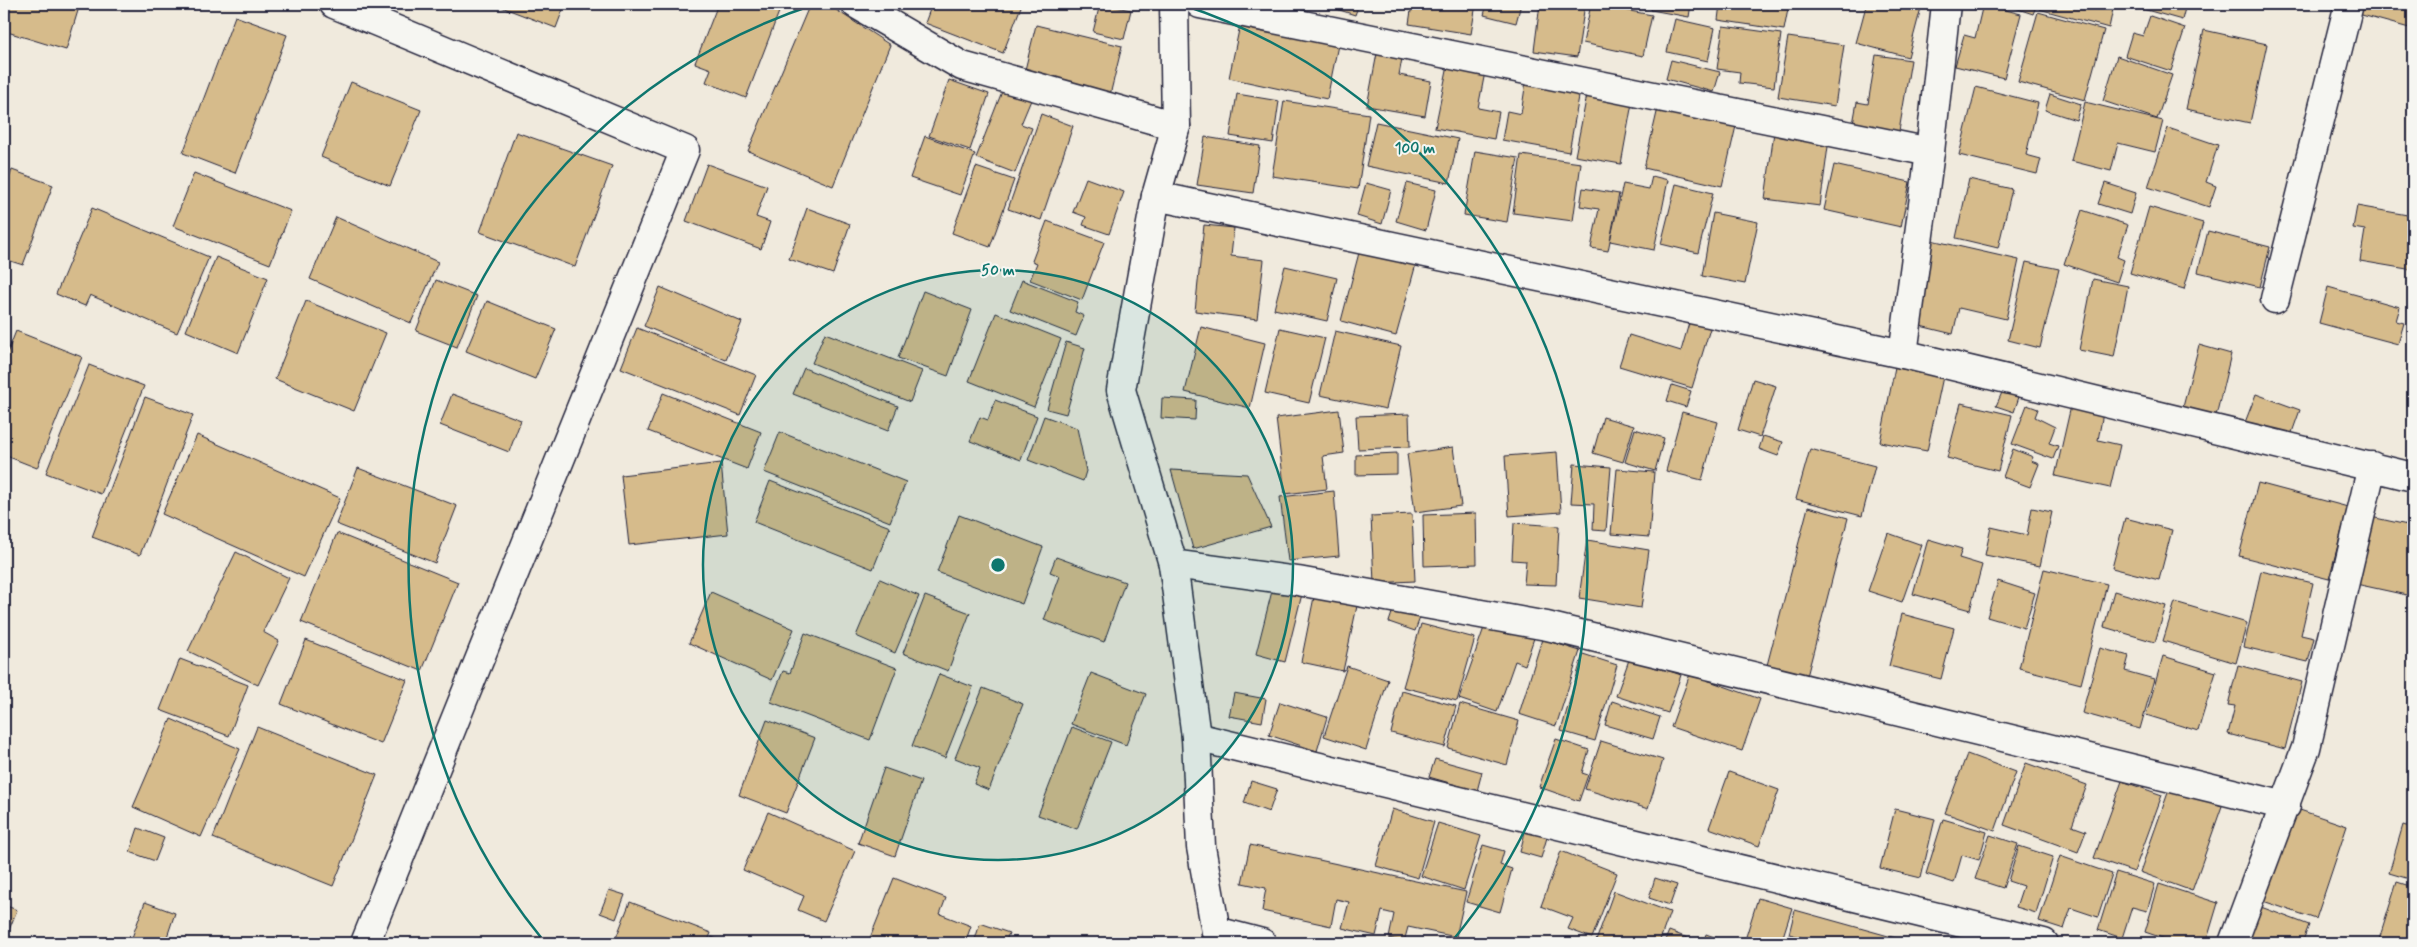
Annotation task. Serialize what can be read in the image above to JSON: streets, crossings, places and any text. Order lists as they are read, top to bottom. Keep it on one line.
{"rings":["100 m","50 m"]}
